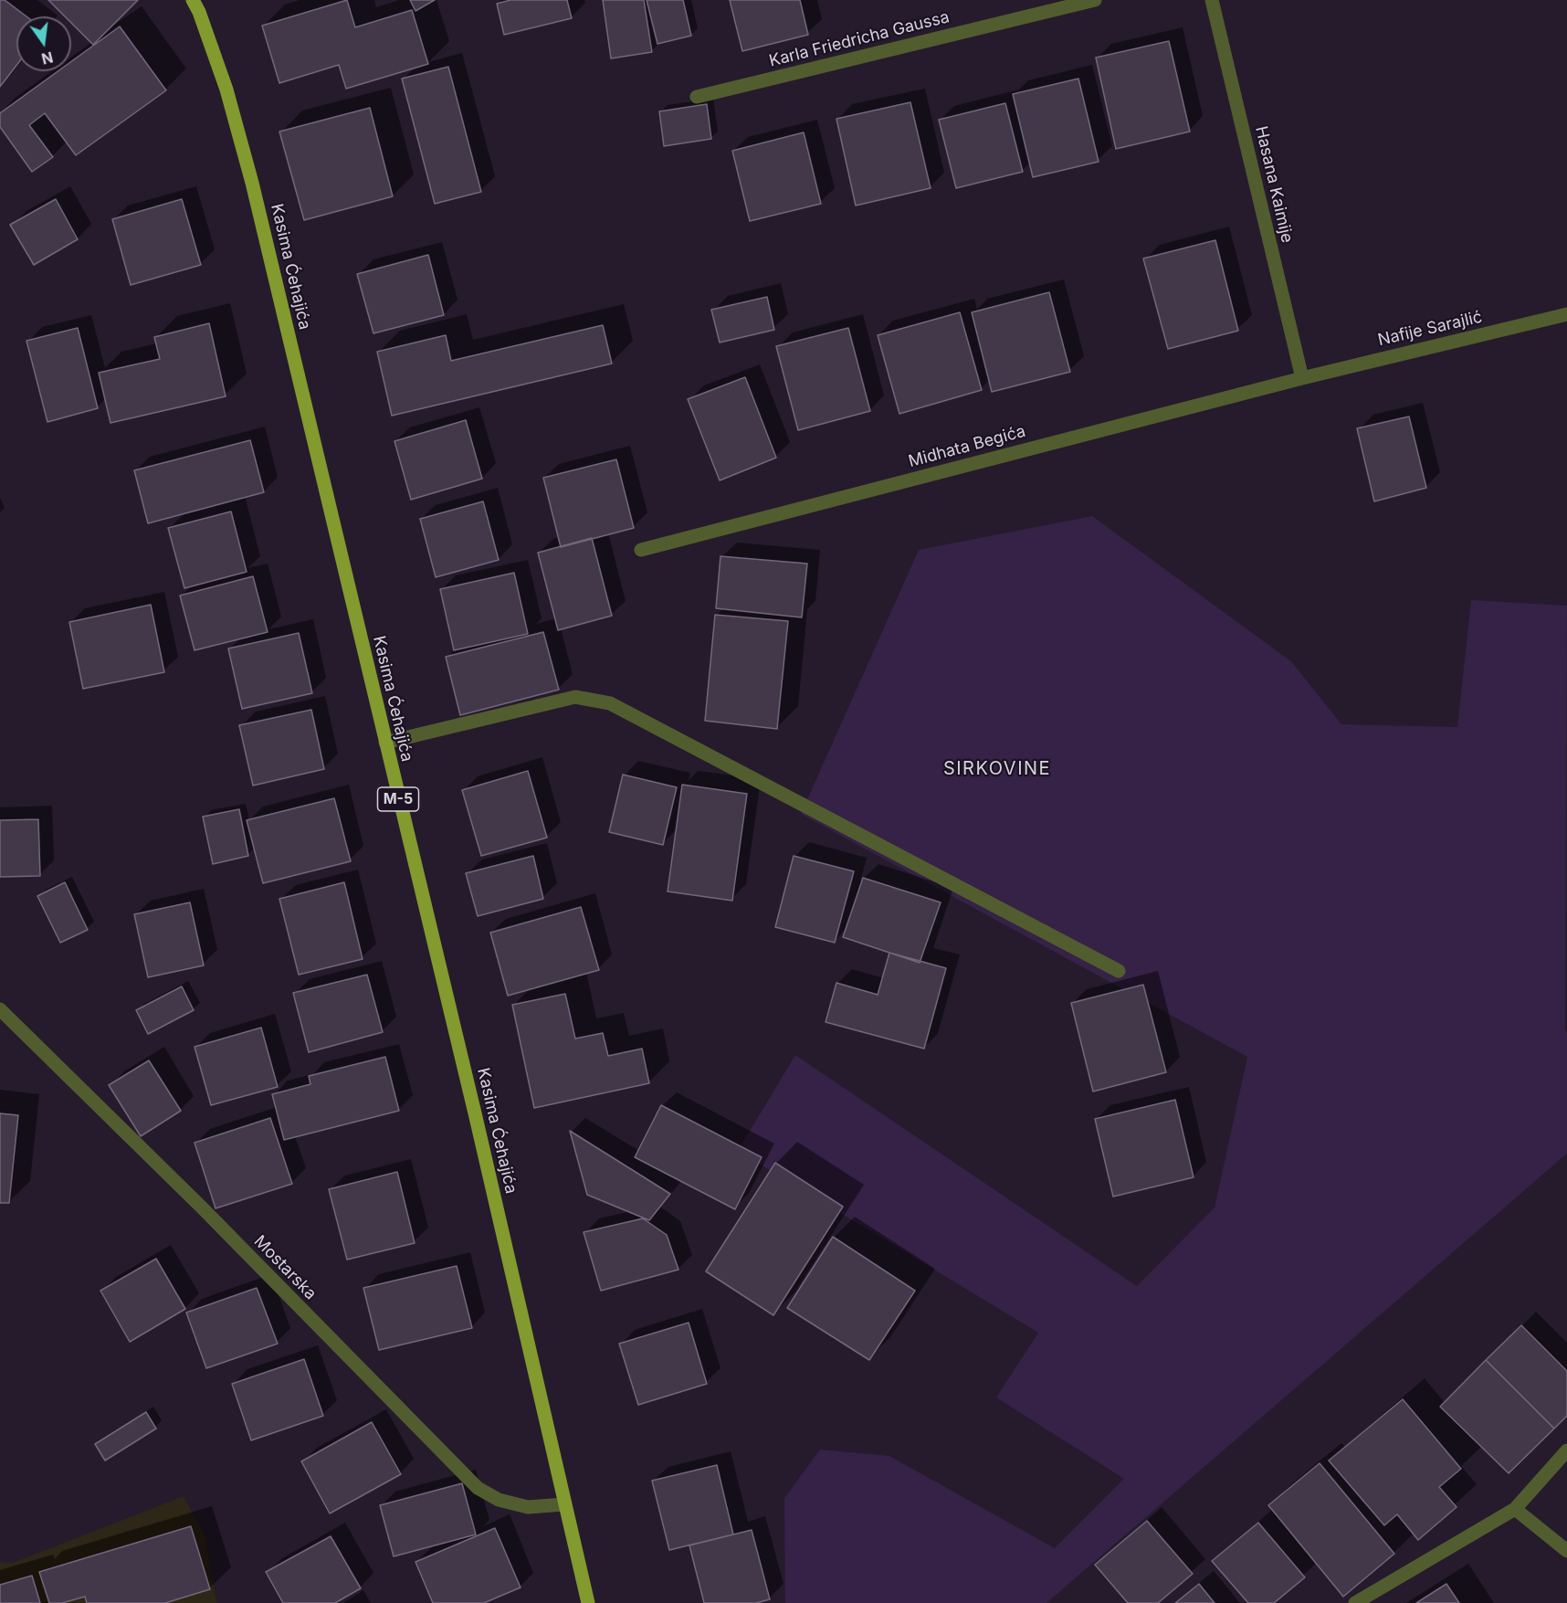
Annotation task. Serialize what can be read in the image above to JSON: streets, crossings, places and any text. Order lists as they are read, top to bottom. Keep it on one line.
{"streets":{"main road":["Kasima Ćehajića","M-5"],"street":["Karla Friedricha Gaussa","Hasana Kaimije","Nafije Sarajlić","Midhata Begića","Mostarska"]},"crossings":[["Hasana Kaimije","Nafije Sarajlić"],["Hasana Kaimije","Midhata Begića"],["Kasima Ćehajića","Mostarska"],["Nafije Sarajlić","Midhata Begića"]],"districts":["SIRKOVINE"],"north":"bottom"}
